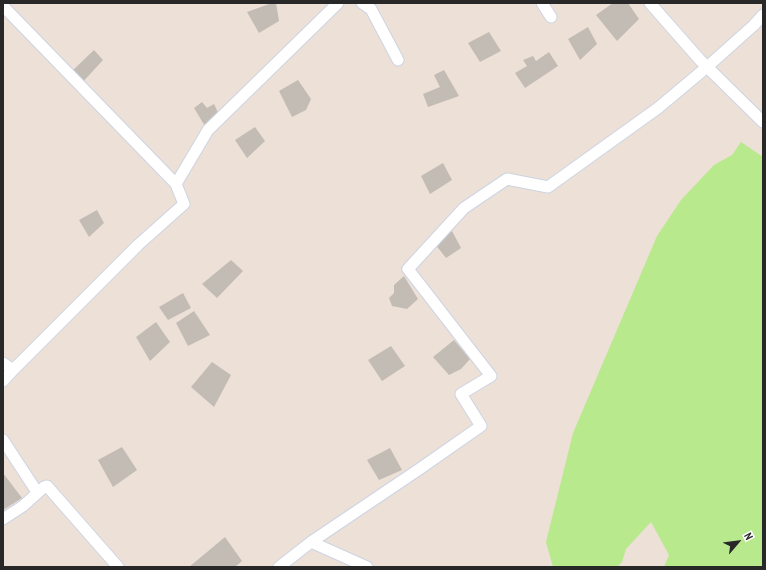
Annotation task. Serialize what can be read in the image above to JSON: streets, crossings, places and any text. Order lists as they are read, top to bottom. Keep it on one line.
{"north":"top right"}
